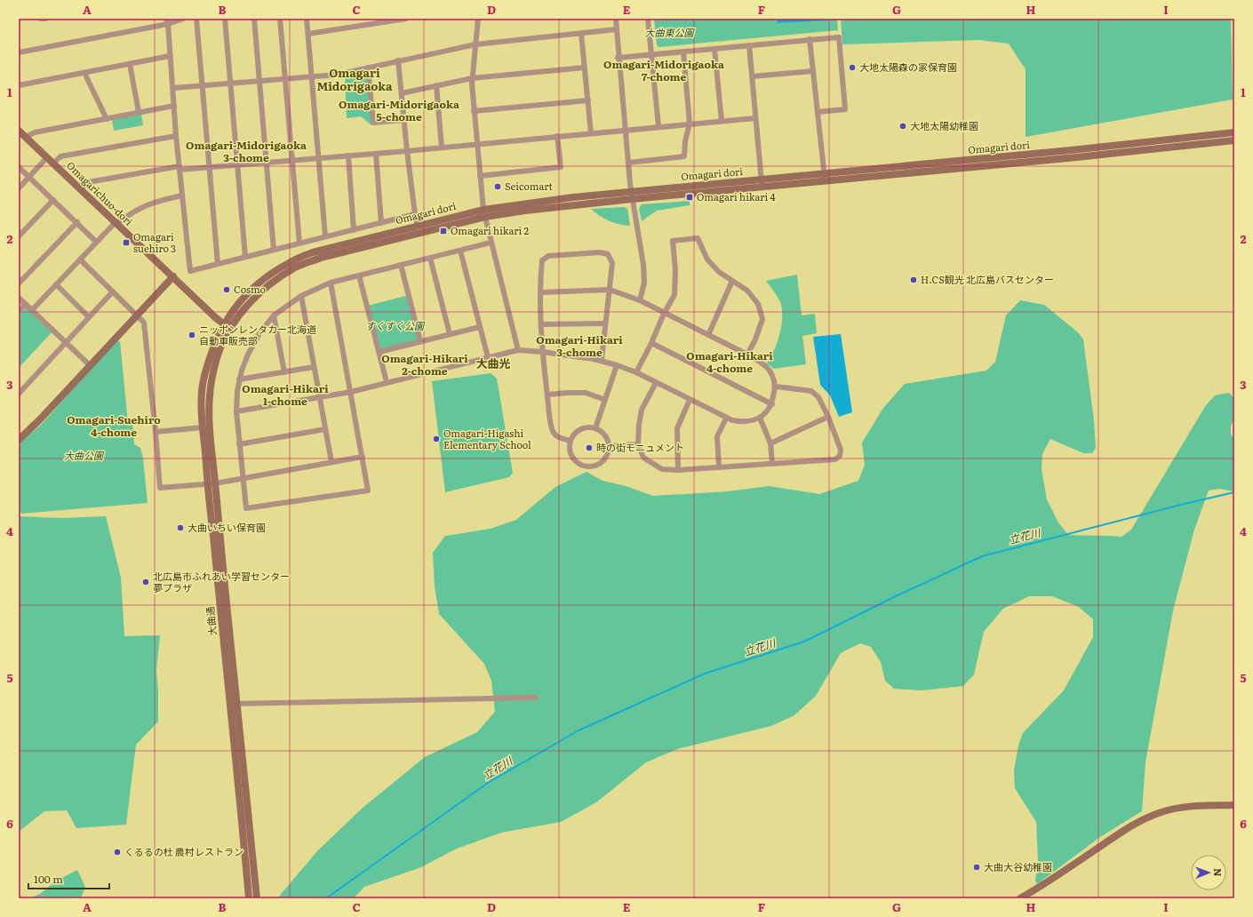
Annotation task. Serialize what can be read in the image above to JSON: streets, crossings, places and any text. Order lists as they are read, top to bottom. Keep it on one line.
{"streets":{"street":["Omagari dori","Omagarichuo-dori","大曲通"]},"crossings":[["Omagari dori","Omagarichuo-dori"],["Omagari dori","大曲通"],["Omagarichuo-dori","大曲通"]],"districts":["Omagari-Midorigaoka 7-chome","Omagari Midorigaoka","Omagari-Midorigaoka 5-chome","Omagari-Midorigaoka 3-chome","Omagari-Hikari 3-chome","Omagari-Hikari 4-chome","Omagari-Hikari 2-chome","大曲光","Omagari-Hikari 1-chome","Omagari-Suehiro 4-chome"],"water":["立花川"],"parks":["大曲東公園","すくすく公園","大曲公園"],"places":{"other":["大地太陽森の家保育園","大地太陽幼稚園","Seicomart","H.CS観光 北広島バスセンター","Cosmo","ニッポンレンタカー北海道 自動車販売部","Omagari-Higashi Elementary School","時の街モニュメント","大曲いちい保育園","北広島市ふれあい学習センター 夢プラザ","くるるの杜 農村レストラン","大曲大谷幼稚園"],"transit":["Omagari hikari 4","Omagari hikari 2","Omagari suehiro 3"]},"scale_bar":"100 m","north":"right","grid":{"columns":["A","B","C","D","E","F","G","H","I"],"rows":["1","2","3","4","5","6"]}}
